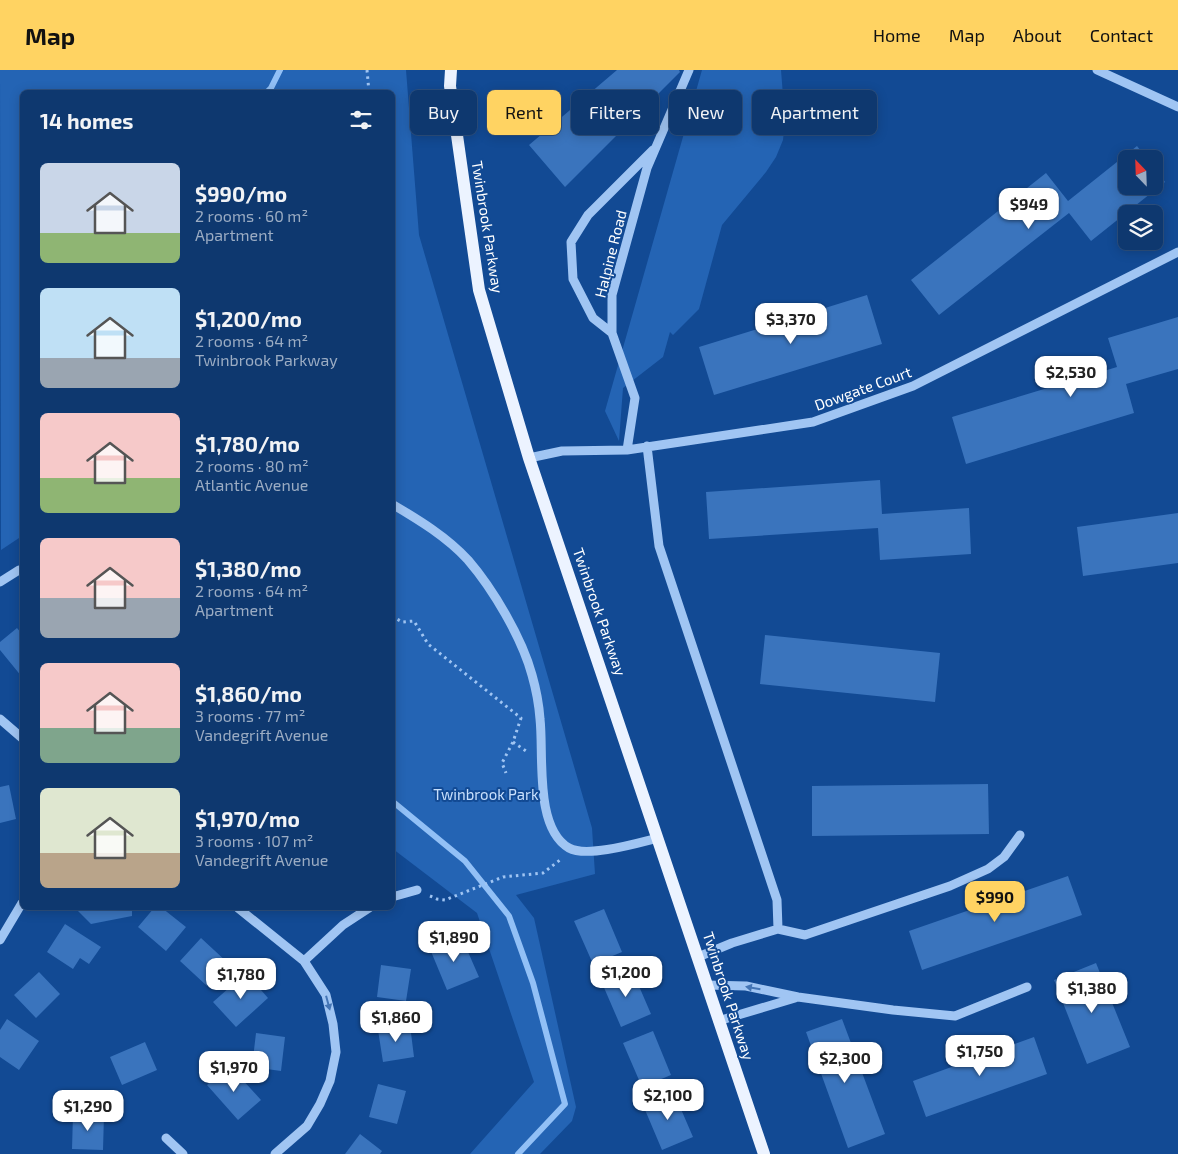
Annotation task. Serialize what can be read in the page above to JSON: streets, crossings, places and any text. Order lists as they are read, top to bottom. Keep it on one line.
{"streets":{"main road":["Twinbrook Parkway"],"street":["Halpine Road","Dowgate Court"]},"crossings":[["Twinbrook Parkway","Dowgate Court"],["Halpine Road","Dowgate Court"]],"parks":["Twinbrook Park"],"north":"top left","page":{"header":"Map","nav":["Home","Map","About","Contact"],"chip":["Buy","Rent","Filters","New","Apartment"],"heading":"14 homes","list":[{"name":"$990/mo","note":"2 rooms · 60 m² · Apartment"},{"name":"$1,200/mo","note":"2 rooms · 64 m² · Twinbrook Parkway"},{"name":"$1,780/mo","note":"2 rooms · 80 m² · Atlantic Avenue"},{"name":"$1,380/mo","note":"2 rooms · 64 m² · Apartment"},{"name":"$1,860/mo","note":"3 rooms · 77 m² · Vandegrift Avenue"},{"name":"$1,970/mo","note":"3 rooms · 107 m² · Vandegrift Avenue"}],"price":["$949","$3,370","$2,530","$990","$1,890","$1,200","$1,780","$1,380","$1,860","$1,750","$2,300","$1,970","$2,100","$1,290"]}}
